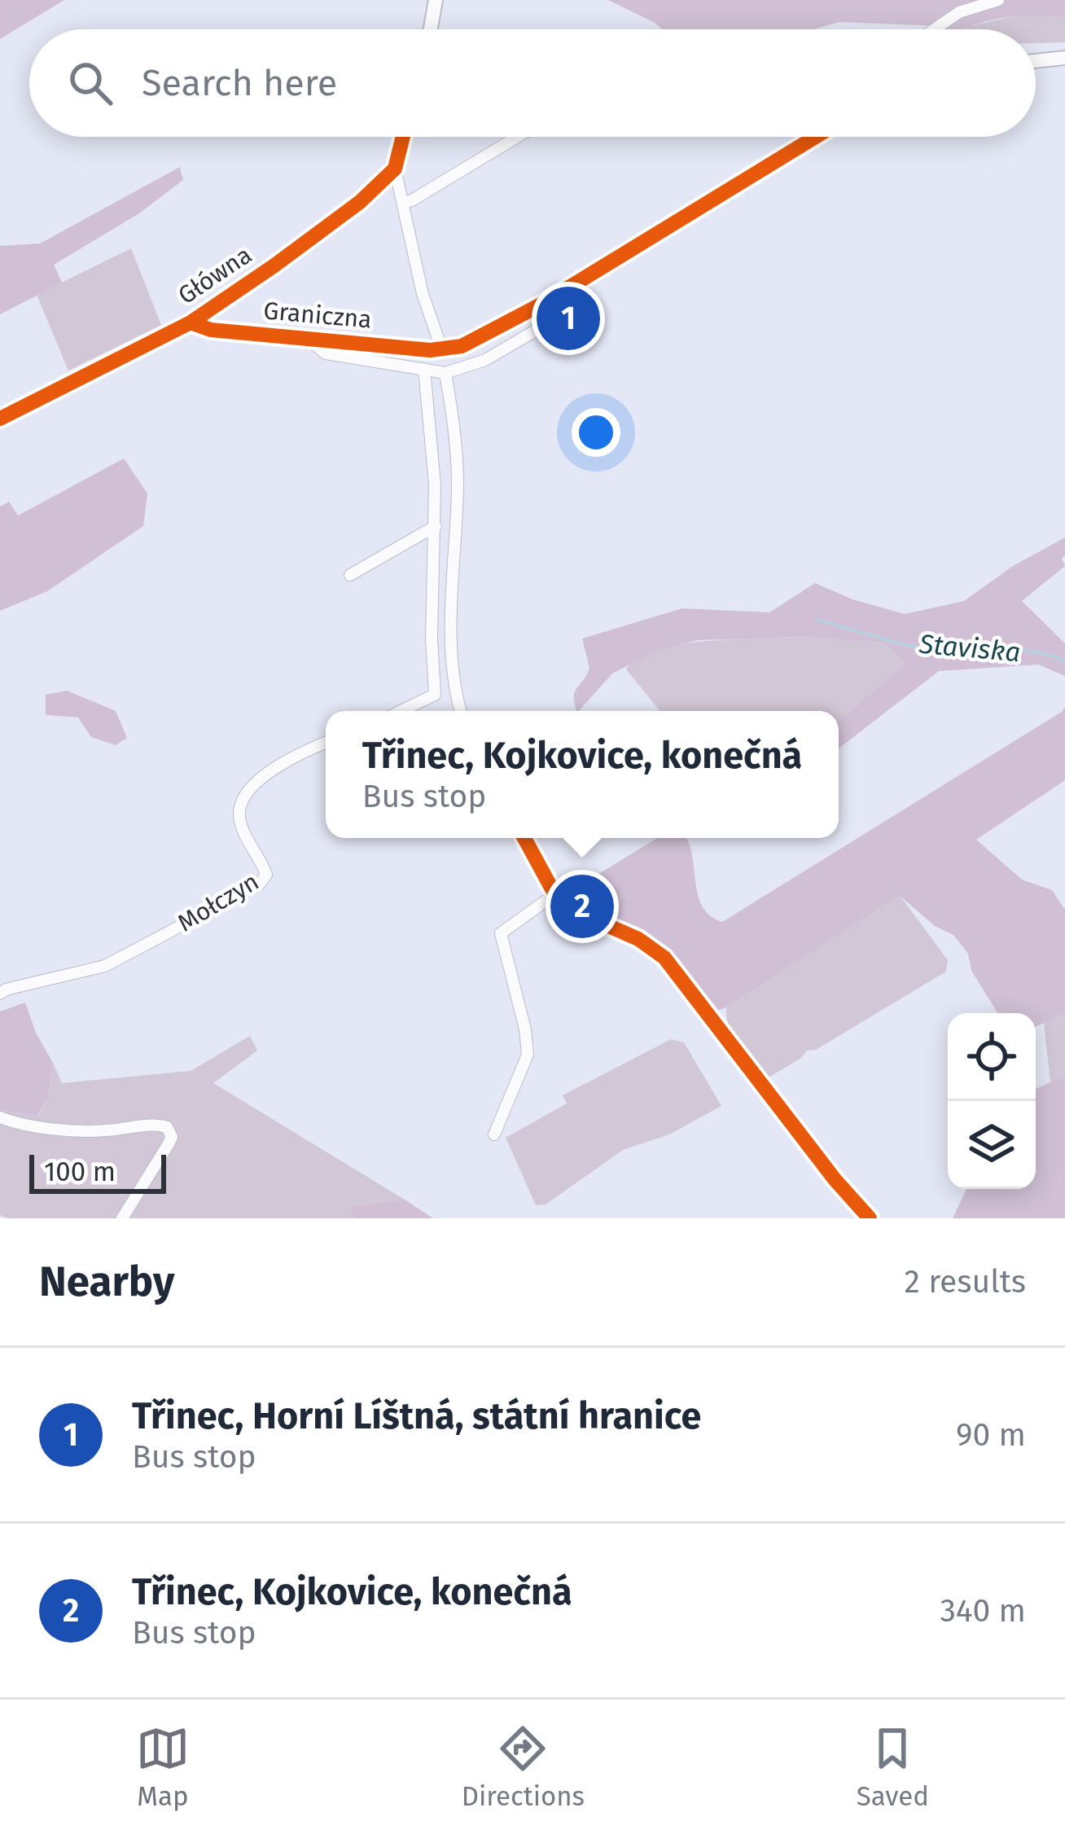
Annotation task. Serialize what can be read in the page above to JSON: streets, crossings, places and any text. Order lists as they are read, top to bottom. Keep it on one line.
{"streets":{"street":["Główna","Graniczna","Mołczyn"]},"crossings":[["Główna","Graniczna"]],"water":["Staviska"],"scale_bar":"100 m","page":{"search":"Search here","pins":["1","2"],"popup":["Třinec, Kojkovice, konečná","Bus stop"],"scale":"100 m","heading":["Nearby","2 results"],"list":[{"mark":"1","name":"Třinec, Horní Líštná, státní hranice","note":"Bus stop","value":"90 m"},{"mark":"2","name":"Třinec, Kojkovice, konečná","note":"Bus stop","value":"340 m"}],"nav":["Map","Directions","Saved"]}}
